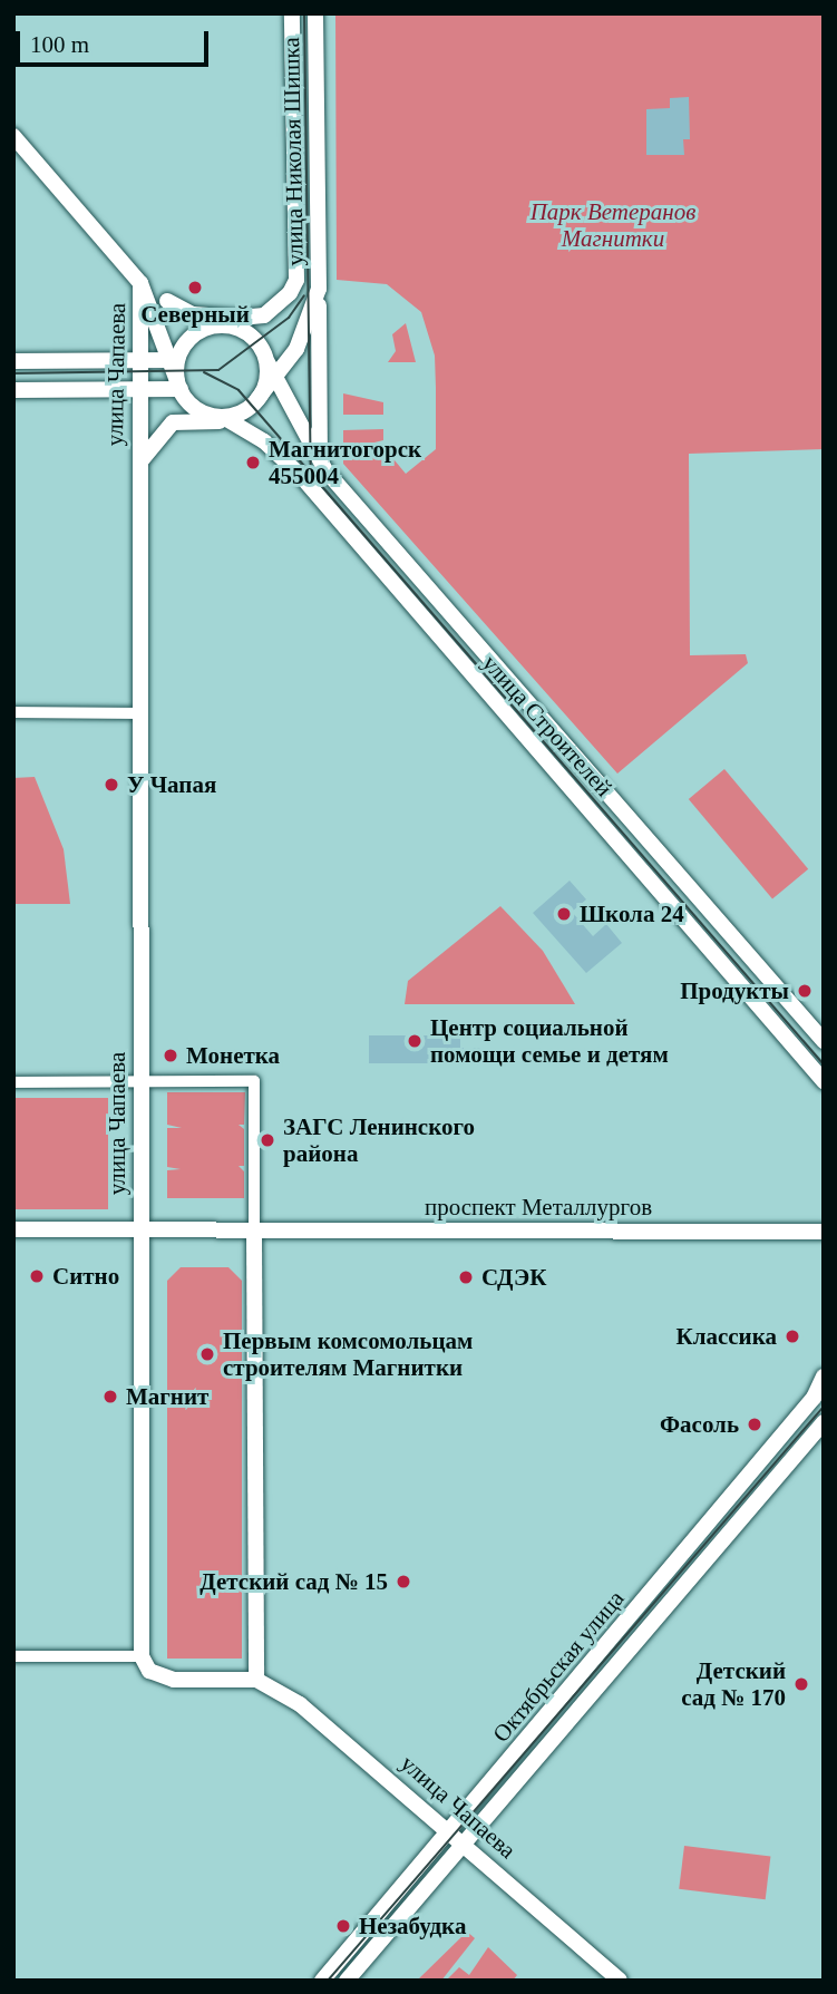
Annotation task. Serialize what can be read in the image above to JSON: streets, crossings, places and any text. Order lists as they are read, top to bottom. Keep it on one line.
{"streets":{"street":["улица Николая Шишка","улица Чапаева","улица Строителей","проспект Металлургов","Октябрьская улица"]},"crossings":[["улица Николая Шишка","улица Строителей"],["улица Чапаева","проспект Металлургов"],["улица Чапаева","Октябрьская улица"]],"parks":["Парк Ветеранов Магнитки"],"places":["Северный","Магнитогорск 455004","У Чапая","Школа 24","Продукты","Центр социальной помощи семье и детям","Монетка","ЗАГС Ленинского района","Ситно","СДЭК","Классика","Первым комсомольцам строителям Магнитки","Магнит","Фасоль","Детский сад № 15","Детский сад № 170","Незабудка"],"scale_bar":"100 m"}
